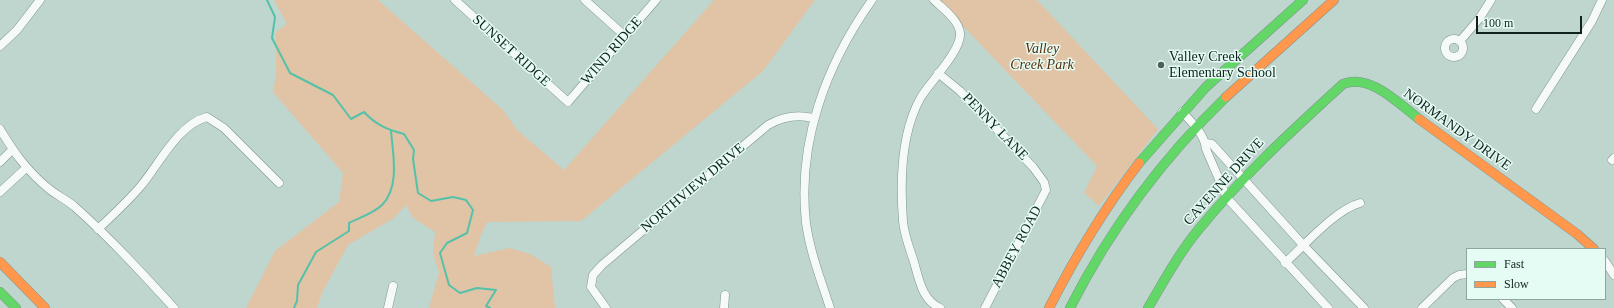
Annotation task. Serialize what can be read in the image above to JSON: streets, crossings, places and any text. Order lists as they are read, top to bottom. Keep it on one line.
{"streets":{"main road":["NORMANDY DRIVE","CAYENNE DRIVE"],"street":["SUNSET RIDGE","WIND RIDGE","PENNY LANE","NORTHVIEW DRIVE","ABBEY ROAD"]},"crossings":[["SUNSET RIDGE","WIND RIDGE"],["PENNY LANE","ABBEY ROAD"],["NORMANDY DRIVE","CAYENNE DRIVE"]],"parks":["Valley Creek Park"],"places":["Valley Creek Elementary School"],"legend":["Fast","Slow"],"scale_bar":"100 m"}
